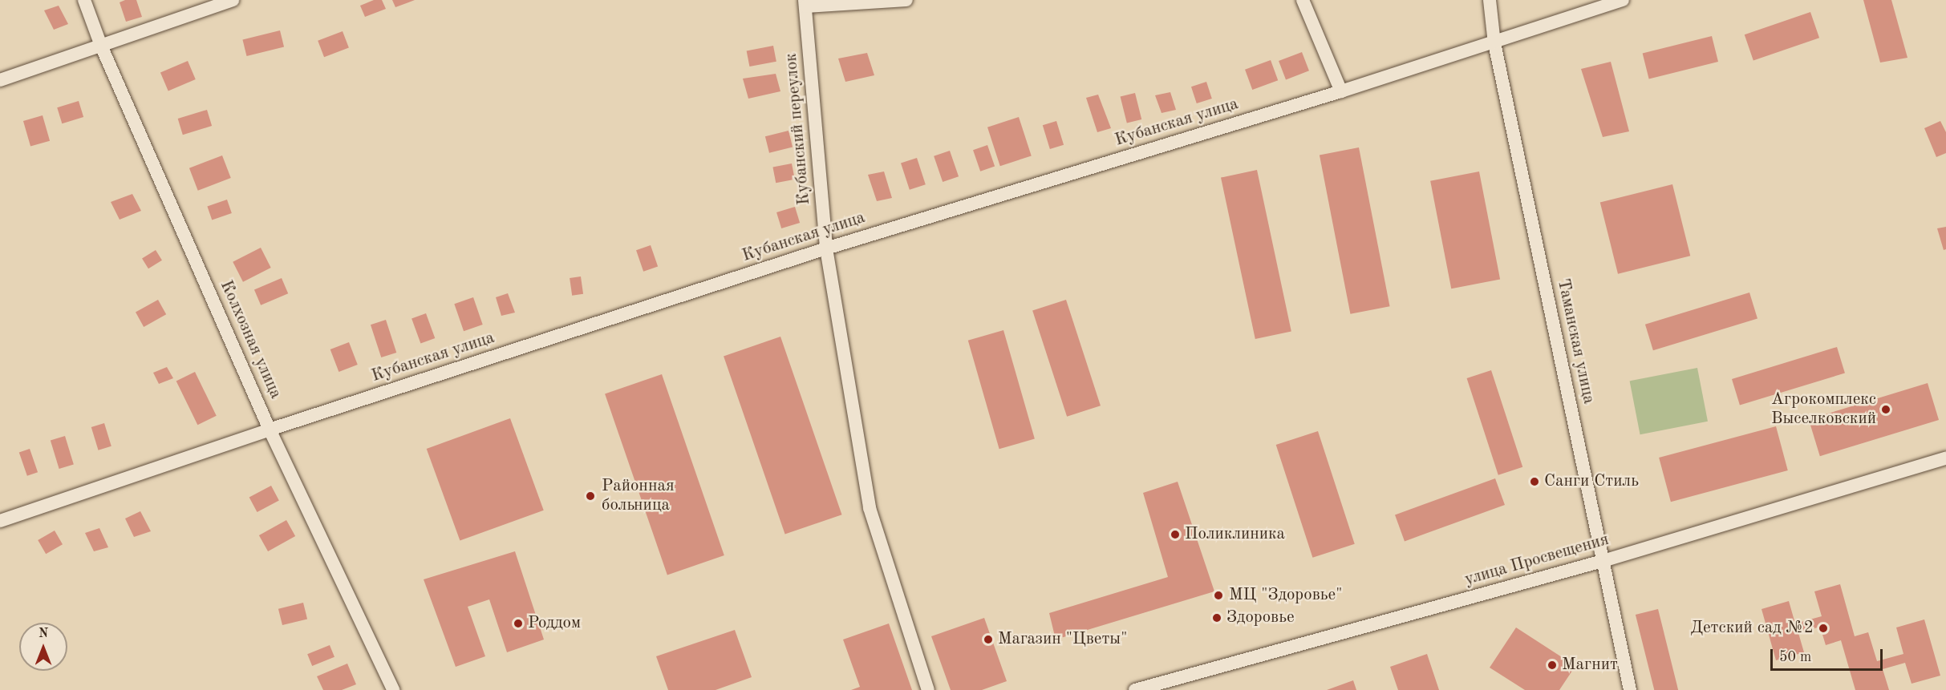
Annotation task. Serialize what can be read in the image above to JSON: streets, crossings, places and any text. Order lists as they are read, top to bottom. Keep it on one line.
{"streets":{"street":["Кубанская улица","Кубанский переулок","Колхозная улица","Таманская улица","улица Просвещения"]},"crossings":[["Кубанская улица","Кубанский переулок"],["Кубанская улица","Колхозная улица"],["Кубанская улица","Таманская улица"],["Таманская улица","улица Просвещения"]],"places":["Агрокомплекс Выселковский","Санги Стиль","Районная больница","Поликлиника","МЦ \"Здоровье\"","Здоровье","Роддом","Детский сад №2","Магазин \"Цветы\"","Магнит"],"scale_bar":"50 m","north":"top"}
